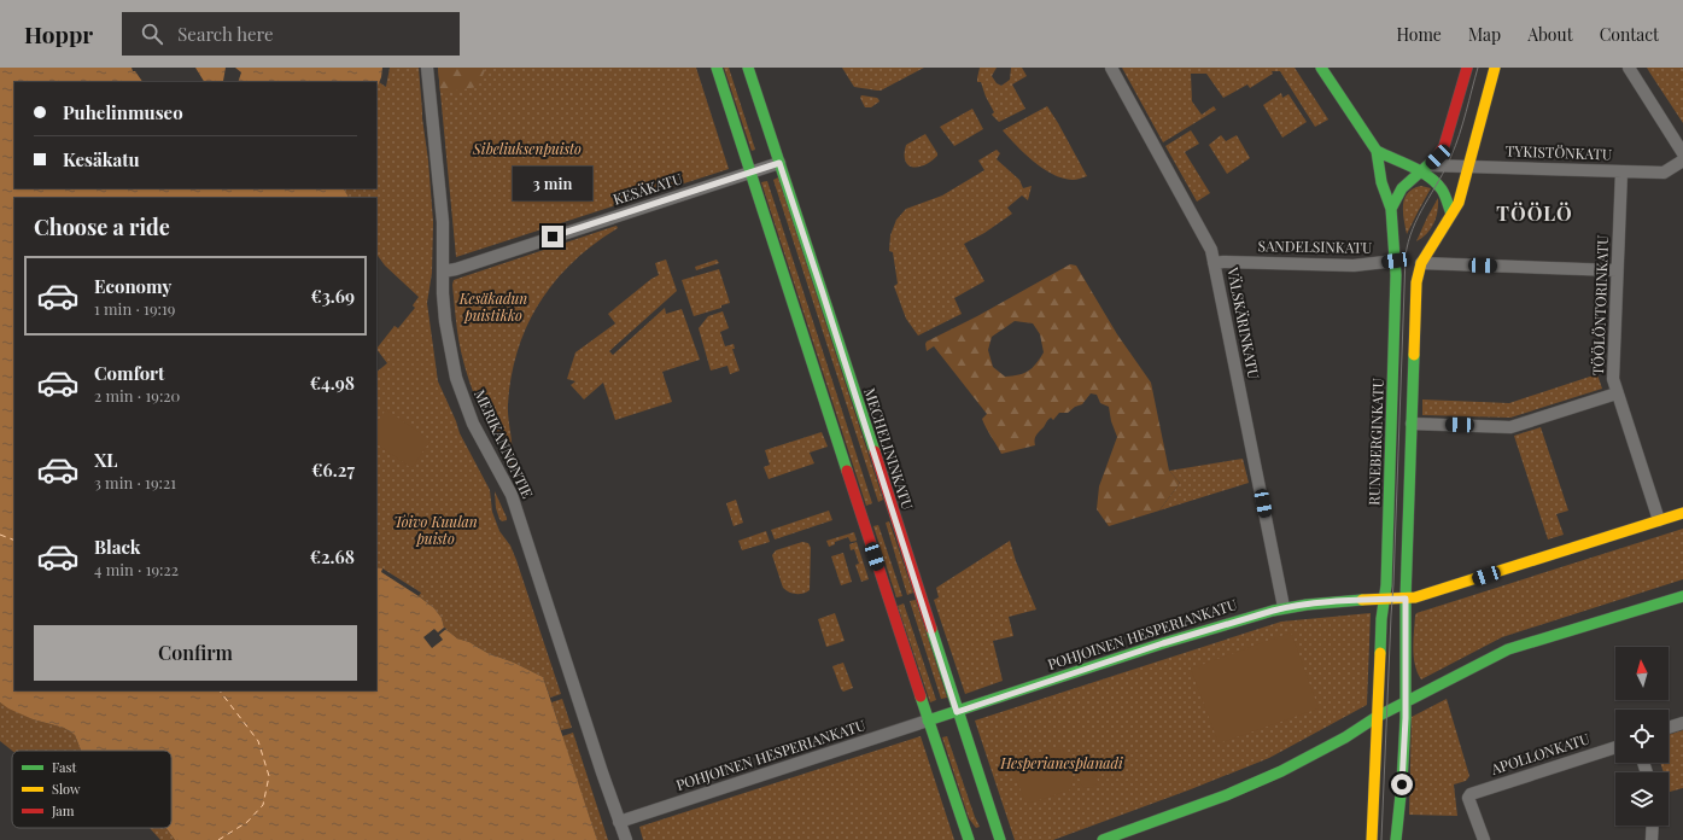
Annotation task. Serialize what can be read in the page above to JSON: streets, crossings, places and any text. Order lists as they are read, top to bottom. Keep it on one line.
{"streets":{"main road":["RUNEBERGINKATU","MECHELININKATU","POHJOINEN HESPERIANKATU"],"street":["TYKISTÖNKATU","KESÄKATU","SANDELSINKATU","TÖÖLÖNTORINKATU","VÄLSKÄRINKATU","MERIKANNONTIE","APOLLONKATU"]},"crossings":[["TYKISTÖNKATU","TÖÖLÖNTORINKATU"],["TYKISTÖNKATU","RUNEBERGINKATU"],["KESÄKATU","MERIKANNONTIE"],["KESÄKATU","MECHELININKATU"],["SANDELSINKATU","TÖÖLÖNTORINKATU"],["SANDELSINKATU","VÄLSKÄRINKATU"],["SANDELSINKATU","RUNEBERGINKATU"],["TÖÖLÖNTORINKATU","POHJOINEN HESPERIANKATU"],["VÄLSKÄRINKATU","POHJOINEN HESPERIANKATU"],["RUNEBERGINKATU","POHJOINEN HESPERIANKATU"],["MERIKANNONTIE","POHJOINEN HESPERIANKATU"],["MECHELININKATU","POHJOINEN HESPERIANKATU"]],"districts":["TÖÖLÖ"],"parks":["Sibeliuksenpuisto","Kesäkadun puistikko","Toivo Kuulan puisto","Hesperianesplanadi"],"legend":["Fast","Slow","Jam"],"north":"top","page":{"header":"Hoppr","search":"Search here","nav":["Home","Map","About","Contact"],"banner":["Puhelinmuseo","Kesäkatu"],"bubble":"3 min","heading":"Choose a ride","list":[{"name":"Economy","note":"1 min · 19:19","value":"€3.69"},{"name":"Comfort","note":"2 min · 19:20","value":"€4.98"},{"name":"XL","note":"3 min · 19:21","value":"€6.27"},{"name":"Black","note":"4 min · 19:22","value":"€2.68"}],"buttons":"Confirm"}}
